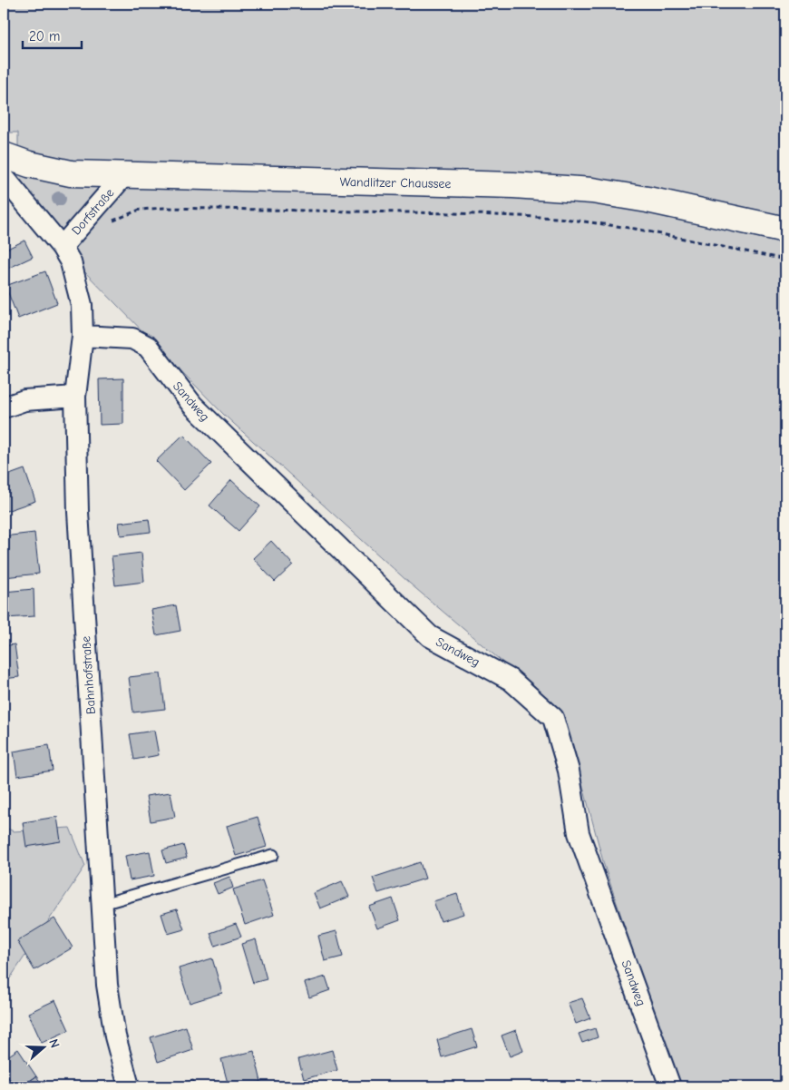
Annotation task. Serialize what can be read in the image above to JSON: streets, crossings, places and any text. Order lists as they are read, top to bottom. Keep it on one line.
{"streets":{"street":["Wandlitzer Chaussee","Dorfstraße","Sandweg","Bahnhofstraße"]},"crossings":[["Wandlitzer Chaussee","Dorfstraße"],["Dorfstraße","Bahnhofstraße"],["Sandweg","Bahnhofstraße"]],"scale_bar":"20 m","north":"right"}
